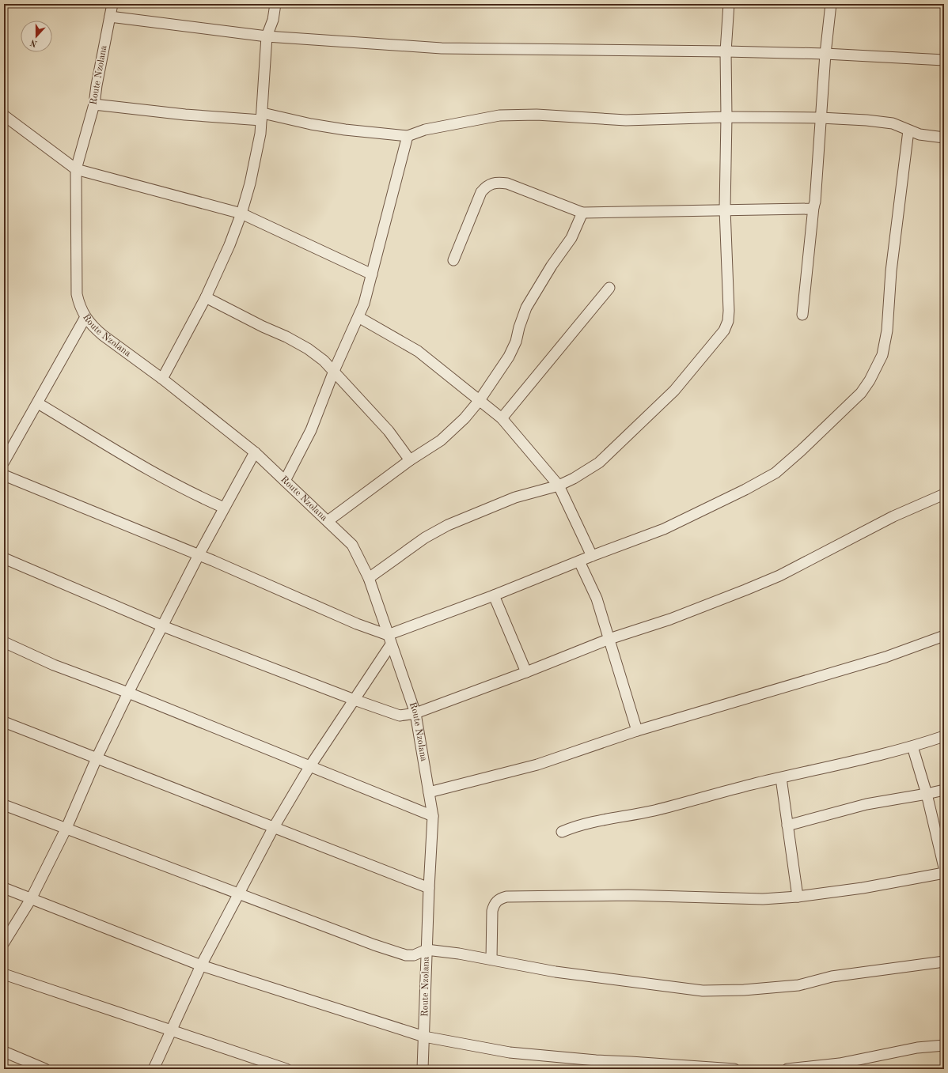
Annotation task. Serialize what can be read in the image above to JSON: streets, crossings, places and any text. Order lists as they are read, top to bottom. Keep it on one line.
{"streets":{"street":["Route Nzolana"]},"north":"bottom"}
